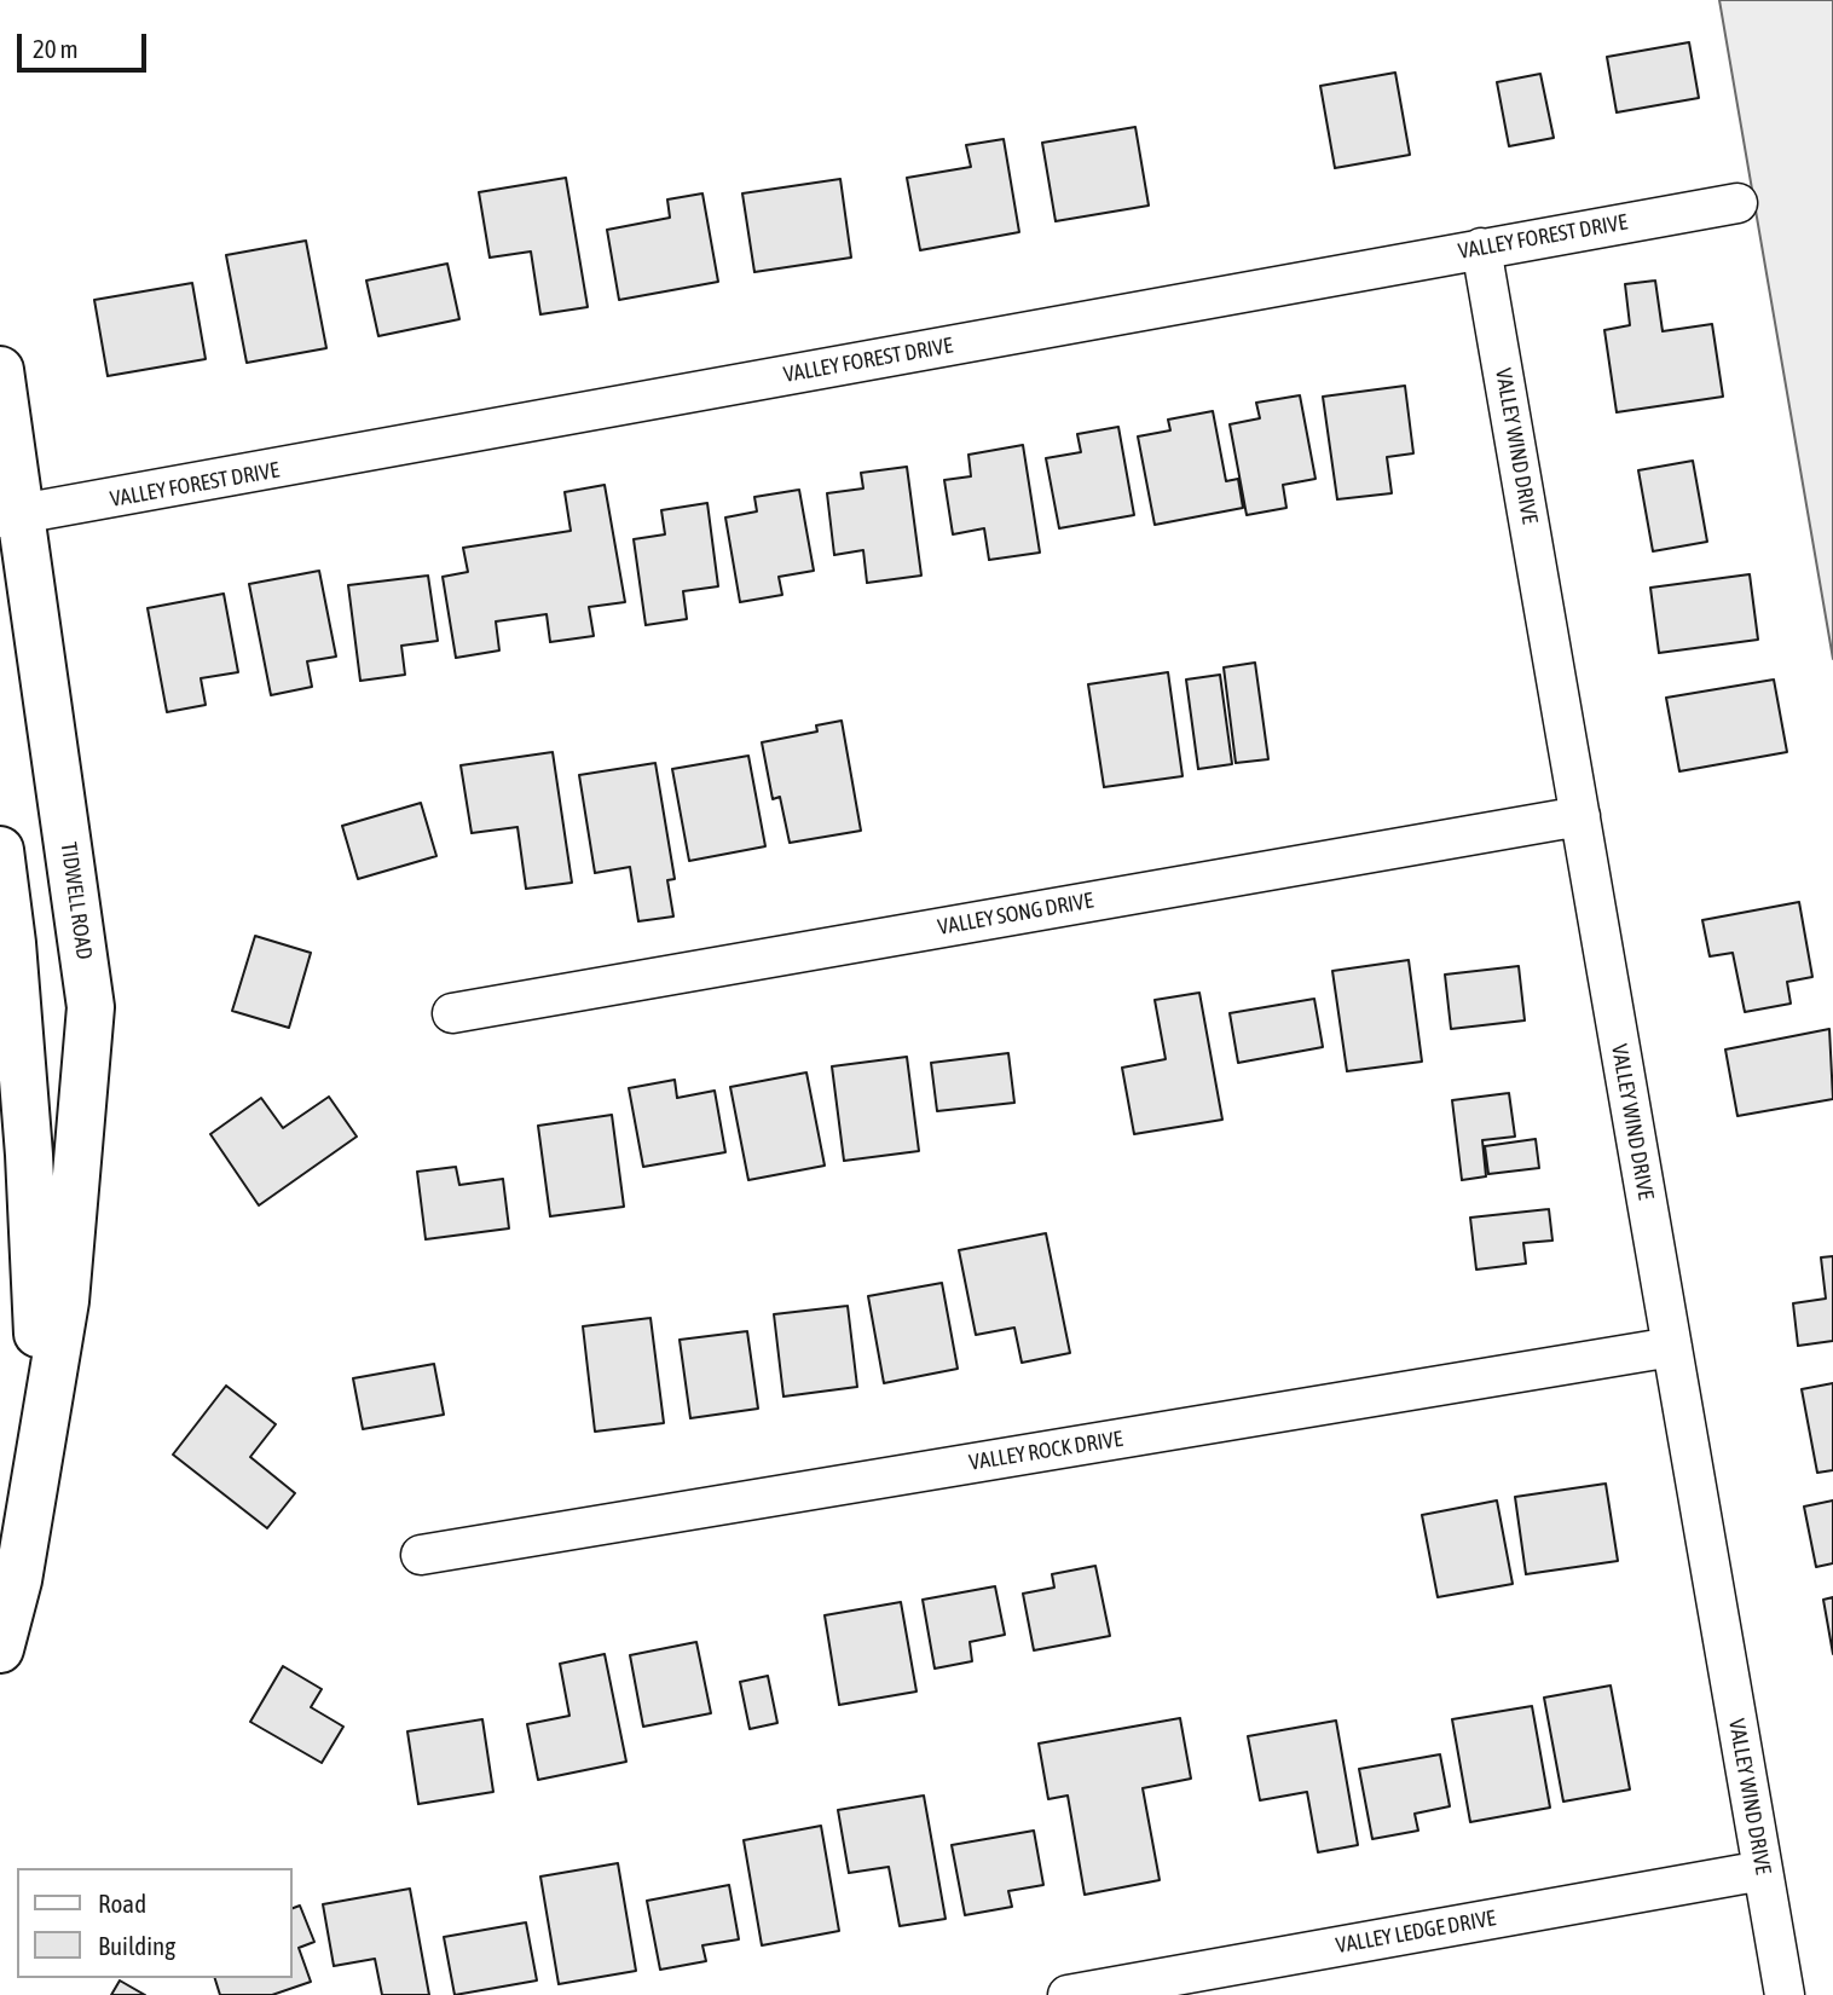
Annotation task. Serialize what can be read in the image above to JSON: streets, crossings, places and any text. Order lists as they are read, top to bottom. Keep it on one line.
{"streets":{"main road":["TIDWELL ROAD"],"street":["VALLEY FOREST DRIVE","VALLEY WIND DRIVE","VALLEY SONG DRIVE","VALLEY ROCK DRIVE","VALLEY LEDGE DRIVE"]},"crossings":[["VALLEY FOREST DRIVE","VALLEY WIND DRIVE"],["VALLEY FOREST DRIVE","TIDWELL ROAD"],["VALLEY WIND DRIVE","VALLEY SONG DRIVE"],["VALLEY WIND DRIVE","VALLEY ROCK DRIVE"],["VALLEY WIND DRIVE","VALLEY LEDGE DRIVE"]],"legend":["Road","Building"],"scale_bar":"20 m"}
